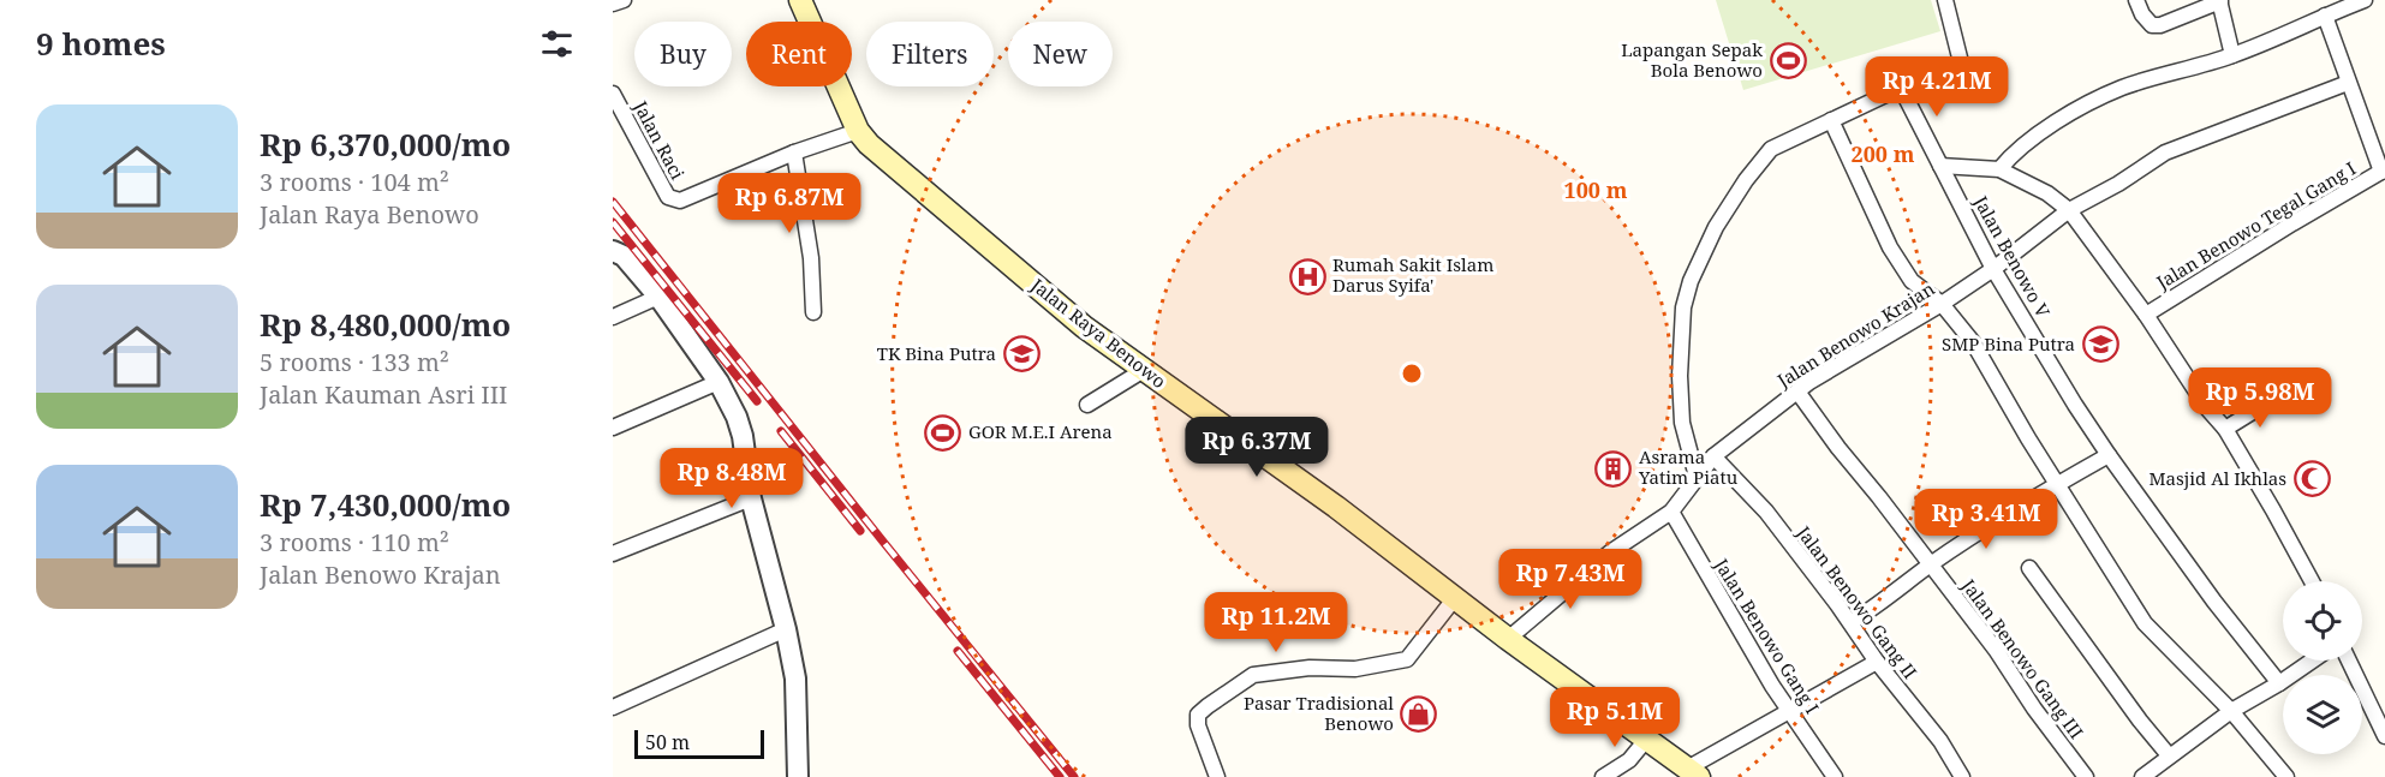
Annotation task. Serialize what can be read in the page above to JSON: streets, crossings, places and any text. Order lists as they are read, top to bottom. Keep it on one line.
{"streets":{"main road":["Jalan Raya Benowo"],"street":["Jalan Raci","Jalan Benowo Tegal Gang I","Jalan Benowo V","Jalan Benowo Krajan","Jalan Benowo Gang II","Jalan Benowo Gang I","Jalan Benowo Gang III"]},"crossings":[["Jalan Raci","Jalan Raya Benowo"],["Jalan Benowo V","Jalan Benowo Krajan"],["Jalan Raya Benowo","Jalan Benowo Krajan"],["Jalan Benowo Krajan","Jalan Benowo Gang II"],["Jalan Benowo Krajan","Jalan Benowo Gang I"],["Jalan Benowo Krajan","Jalan Benowo Gang III"]],"places":{"sports":["Lapangan Sepak Bola Benowo","GOR M.E.I Arena"],"hospital":["Rumah Sakit Islam Darus Syifa'"],"school or university":["SMP Bina Putra","TK Bina Putra"],"building":["Asrama Yatim Piatu"],"mosque":["Masjid Al Ikhlas"],"shop":["Pasar Tradisional Benowo"]},"scale_bar":"50 m","page":{"heading":"9 homes","chip":["Buy","Rent","Filters","New"],"price":["Rp 4.21M","Rp 6.87M","Rp 5.98M","Rp 6.37M","Rp 8.48M","Rp 3.41M","Rp 7.43M","Rp 11.2M","Rp 5.1M"],"list":[{"name":"Rp 6,370,000/mo","note":"3 rooms · 104 m² · Jalan Raya Benowo"},{"name":"Rp 8,480,000/mo","note":"5 rooms · 133 m² · Jalan Kauman Asri III"},{"name":"Rp 7,430,000/mo","note":"3 rooms · 110 m² · Jalan Benowo Krajan"}],"scale":"50 m"},"rings":["200 m","100 m"]}
